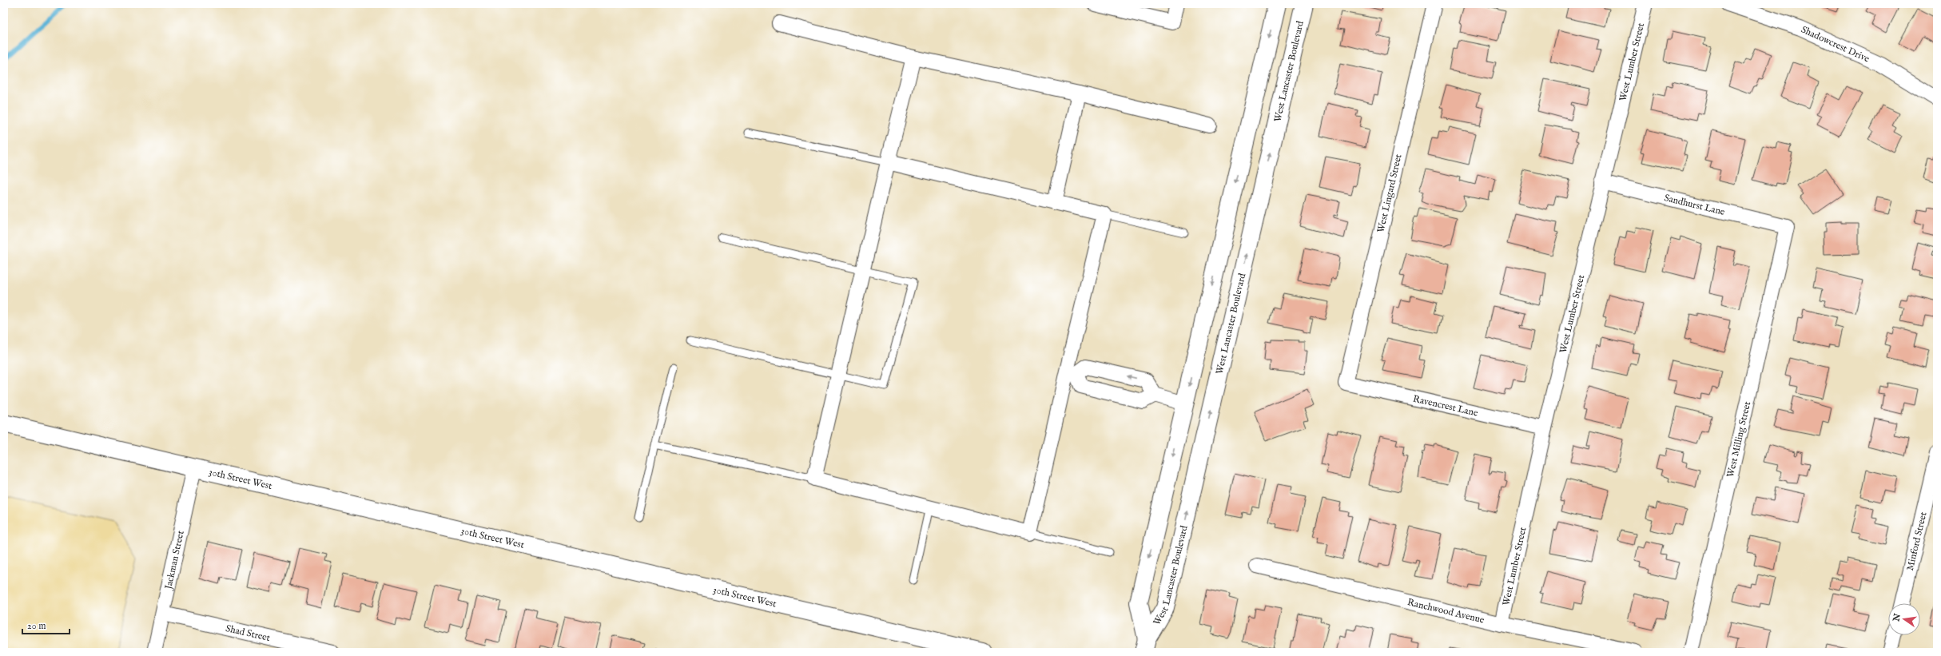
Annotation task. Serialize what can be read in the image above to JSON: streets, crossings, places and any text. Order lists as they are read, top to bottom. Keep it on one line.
{"streets":{"street":["Shadowcrest Drive","West Lumber Street","West Lancaster Boulevard","West Lingard Street","Sandhurst Lane","Ravencrest Lane","West Milling Street","30th Street West","Minford Street","Jackman Street","Ranchwood Avenue","Shad Street"]},"crossings":[["West Lumber Street","Sandhurst Lane"],["West Lumber Street","Ravencrest Lane"],["West Lumber Street","Ranchwood Avenue"],["West Lingard Street","Ravencrest Lane"],["Sandhurst Lane","West Milling Street"],["30th Street West","Jackman Street"],["Jackman Street","Shad Street"]],"scale_bar":"20 m","north":"left"}
